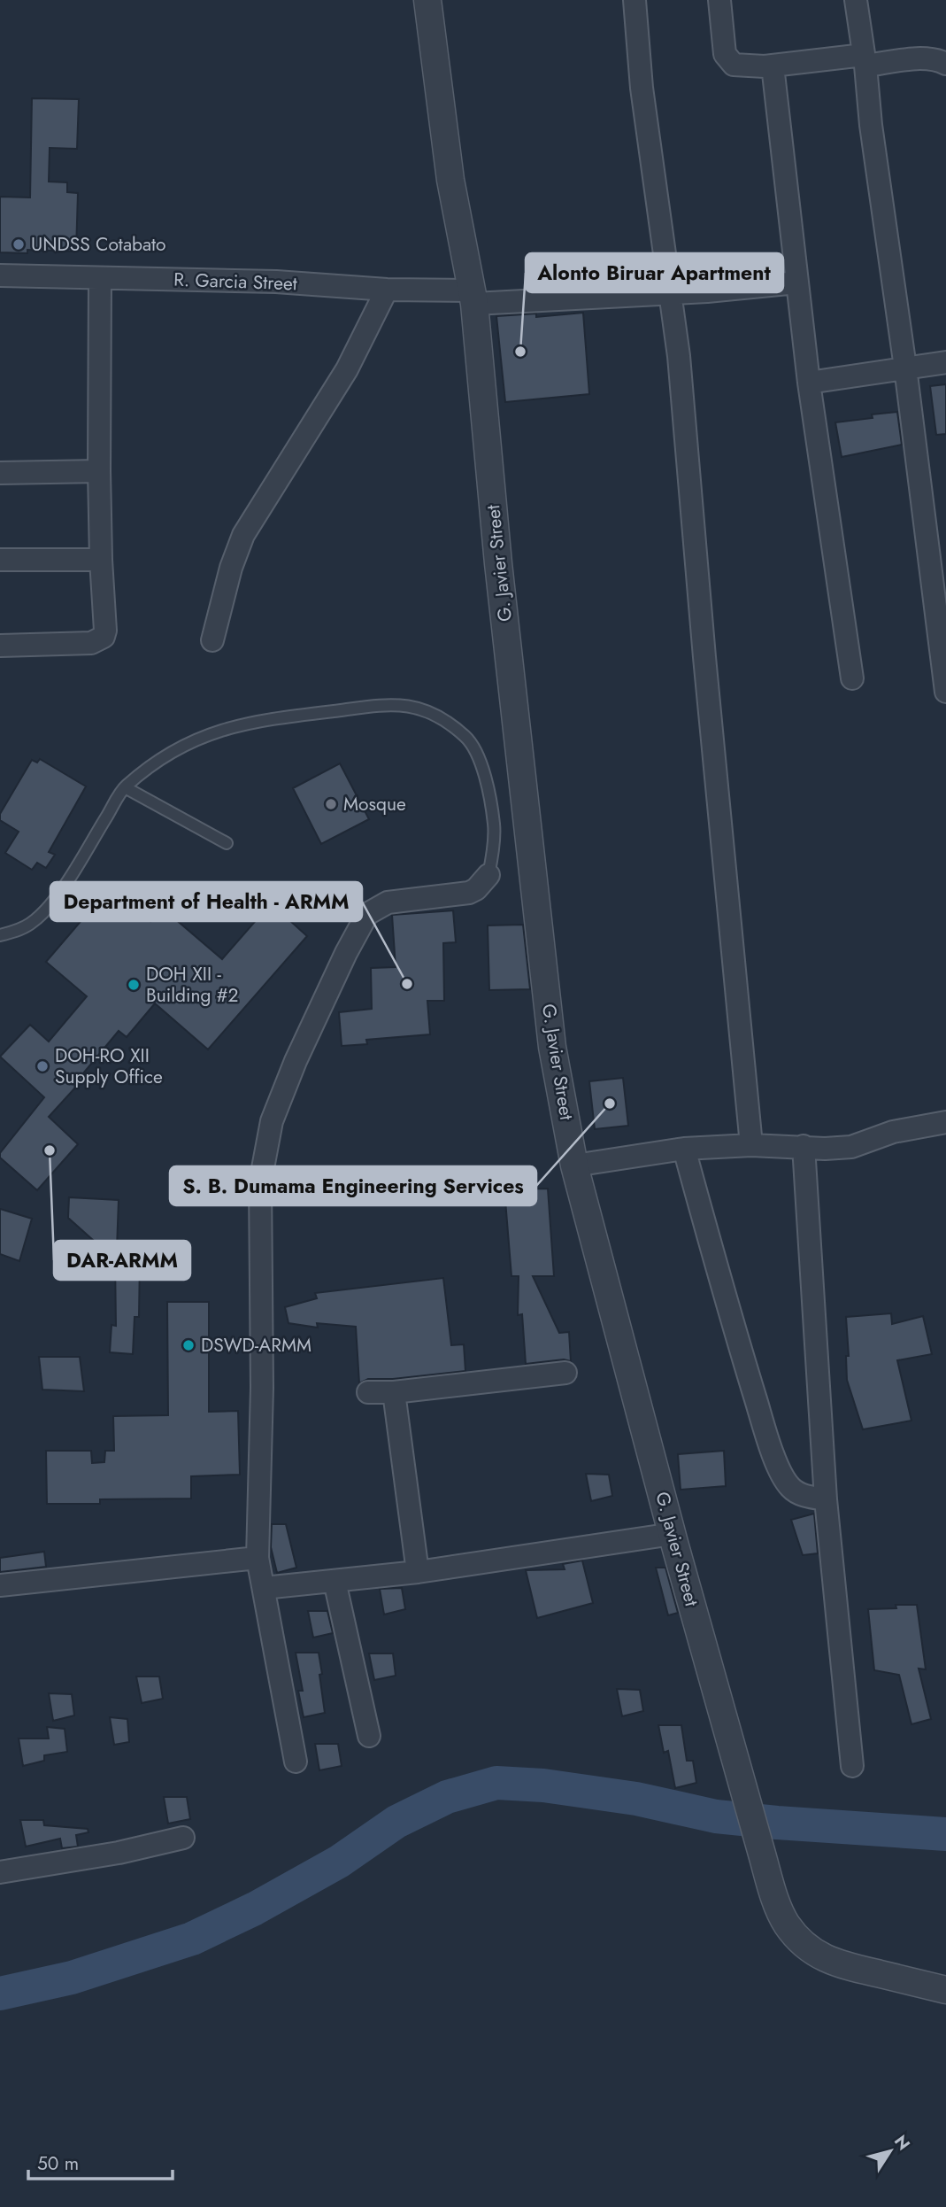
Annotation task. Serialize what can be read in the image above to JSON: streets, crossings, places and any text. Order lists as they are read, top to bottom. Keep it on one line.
{"streets":{"street":["R. Garcia Street","G. Javier Street"]},"crossings":[["R. Garcia Street","G. Javier Street"]],"places":["UNDSS Cotabato","Alonto Biruar Apartment","Mosque","Department of Health - ARMM","DOH XII - Building #2","DOH-RO XII Supply Office","S. B. Dumama Engineering Services","DAR-ARMM","DSWD-ARMM"],"scale_bar":"50 m","north":"top right"}
